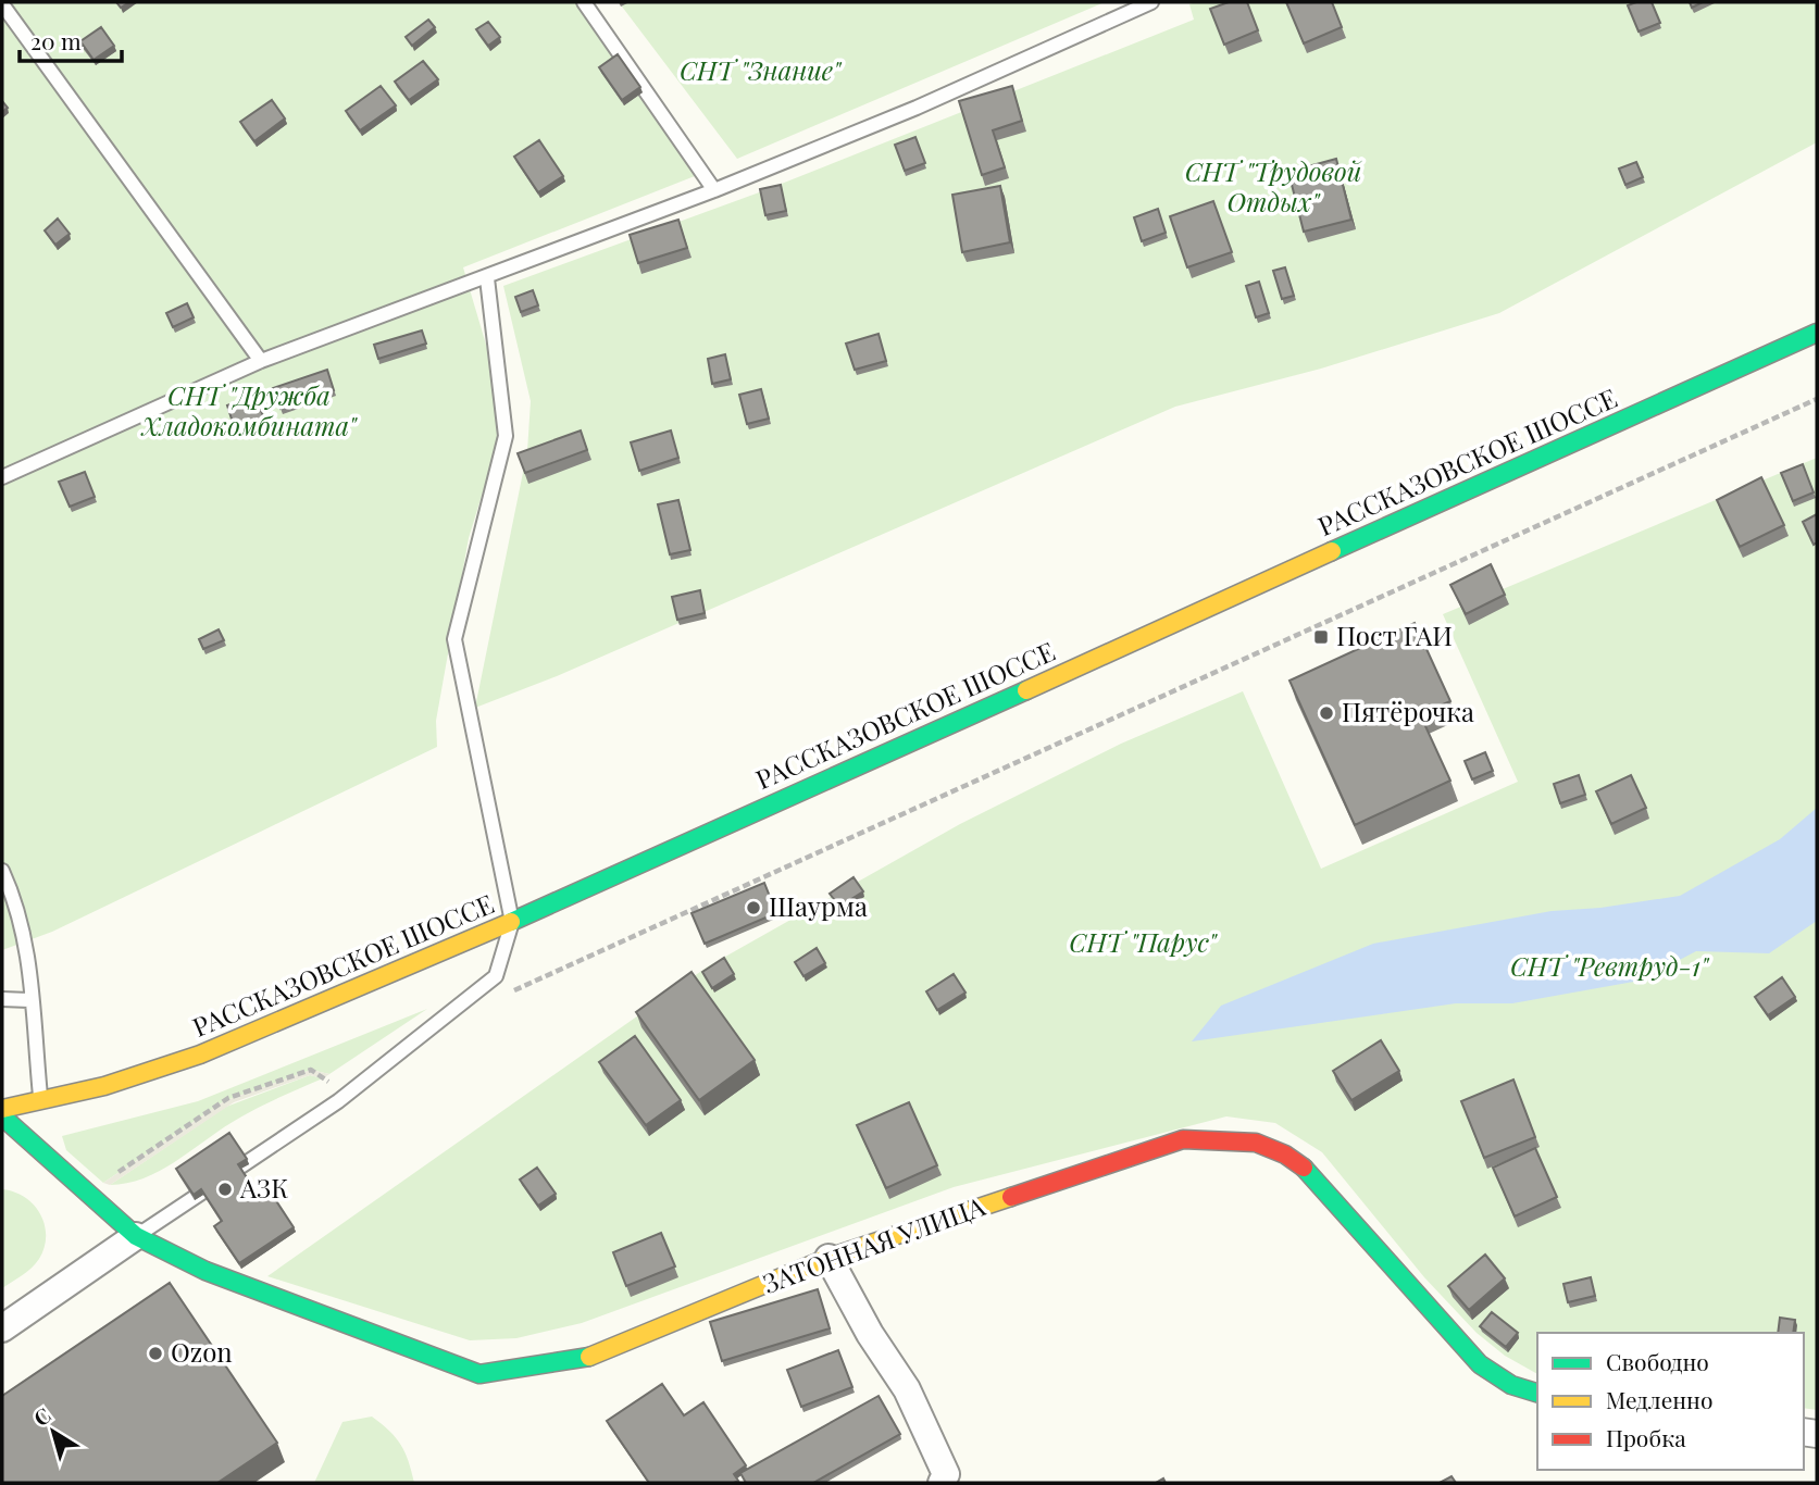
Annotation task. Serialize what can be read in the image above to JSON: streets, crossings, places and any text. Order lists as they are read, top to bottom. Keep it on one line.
{"streets":{"main road":["РАССКАЗОВСКОЕ ШОССЕ","ЗАТОННАЯ УЛИЦА"]},"parks":["СНТ \"Знание\"","СНТ \"Трудовой Отдых\"","СНТ \"Дружба Хладокомбината\"","СНТ \"Парус\"","СНТ \"Ревтруд-1\""],"places":{"transit":["Пост ГАИ"],"other":["Пятёрочка","Шаурма","АЗК","Ozon"]},"legend":["Свободно","Медленно","Пробка"],"scale_bar":"20 m","north":"top left"}
